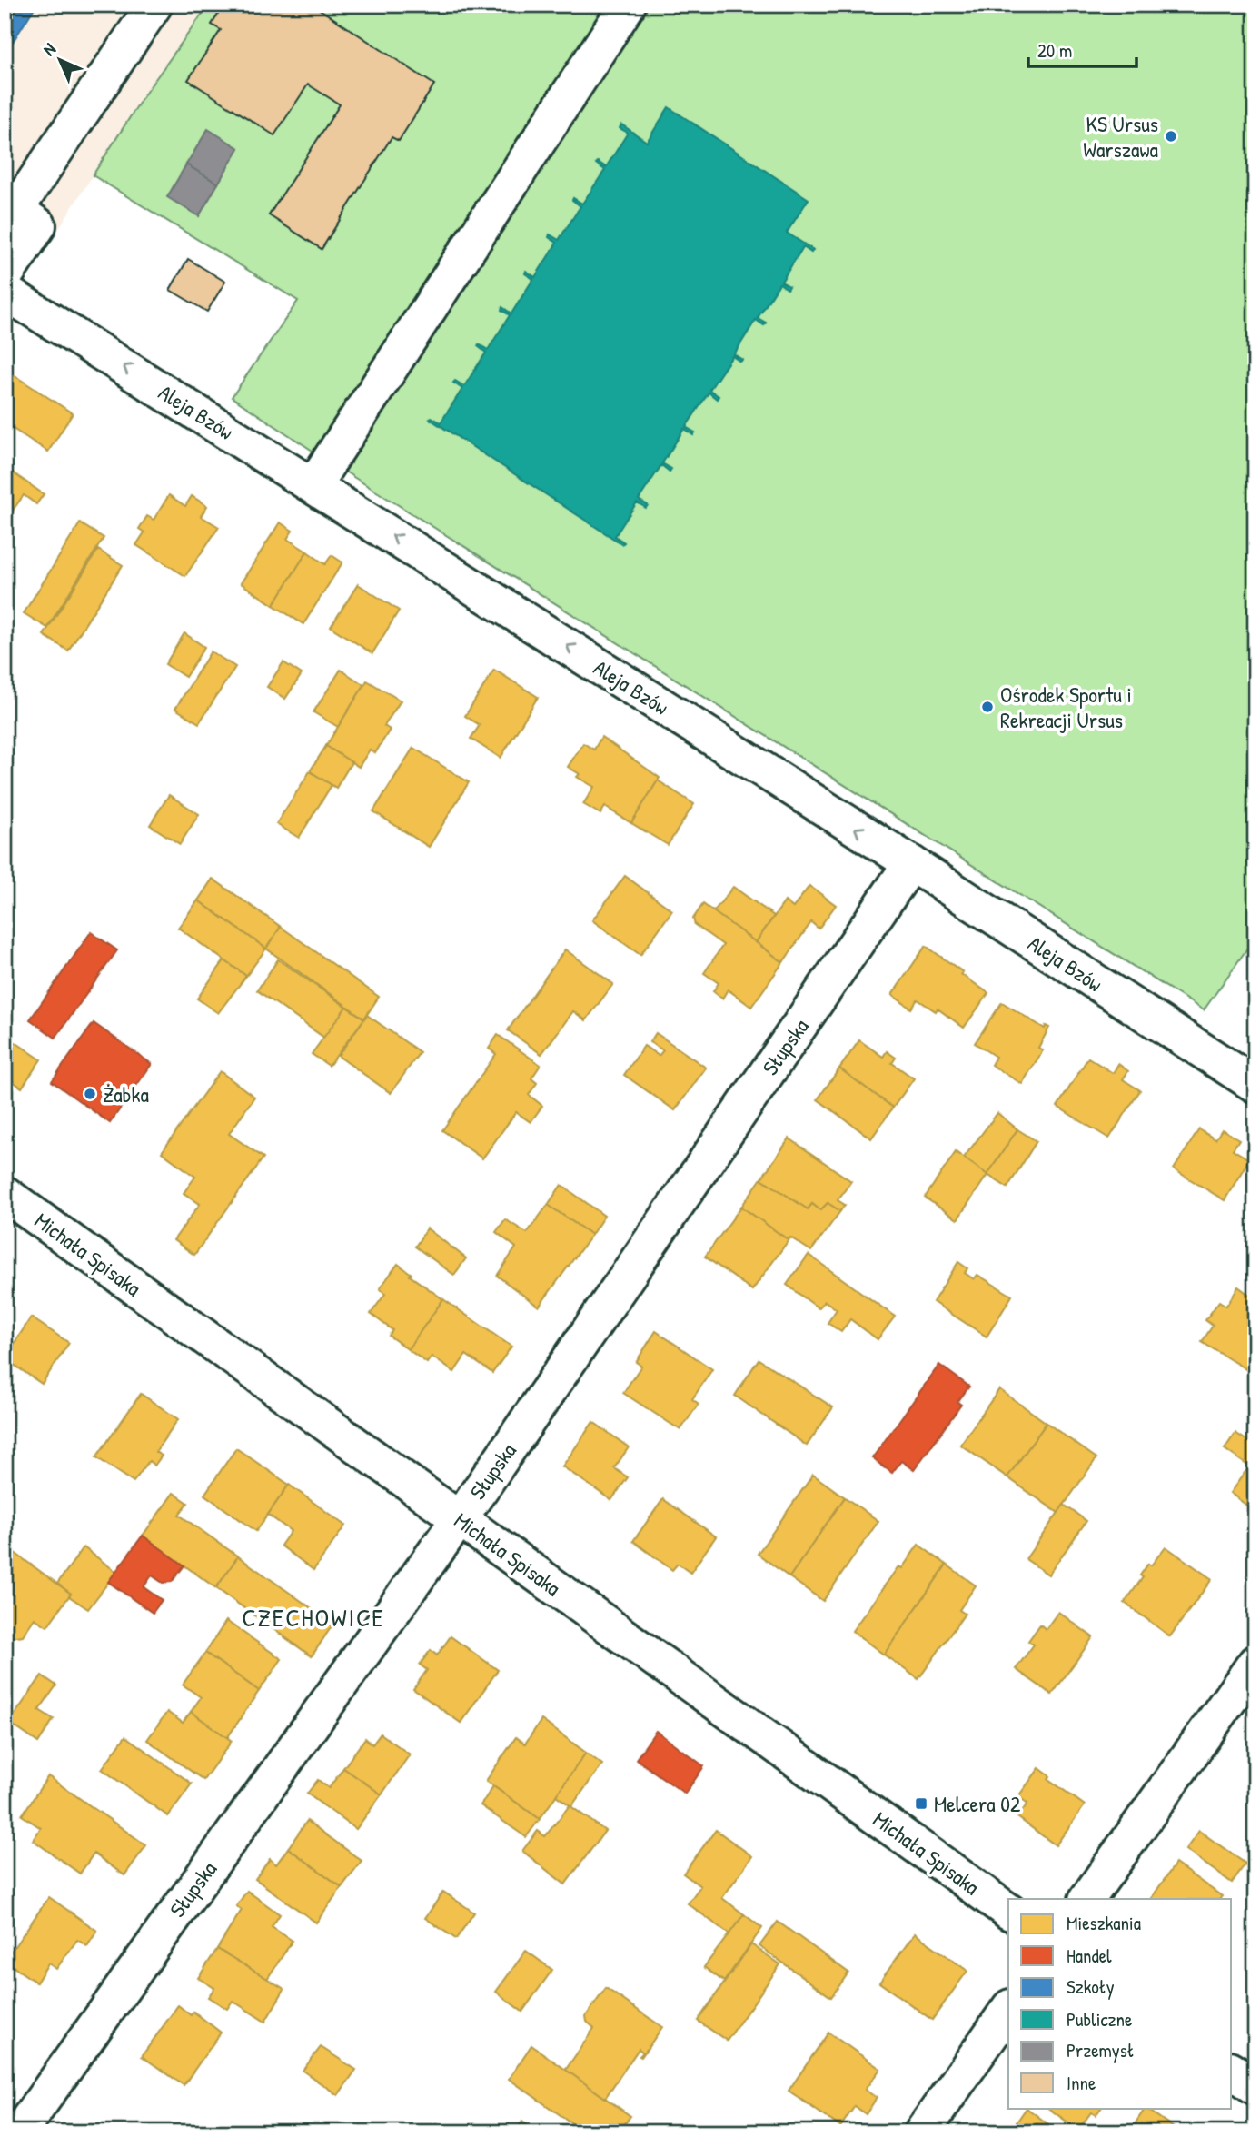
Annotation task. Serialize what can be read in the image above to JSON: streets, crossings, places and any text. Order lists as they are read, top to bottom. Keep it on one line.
{"streets":{"street":["Aleja Bzów","Słupska","Michała Spisaka"]},"crossings":[["Aleja Bzów","Słupska"],["Słupska","Michała Spisaka"]],"one_way":["Aleja Bzów"],"districts":["CZECHOWICE"],"places":{"other":["KS Ursus Warszawa","Ośrodek Sportu i Rekreacji Ursus","Żabka"],"transit":["Melcera 02"]},"legend":["Mieszkania","Handel","Szkoły","Publiczne","Przemysł","Inne"],"scale_bar":"20 m","north":"top left"}
